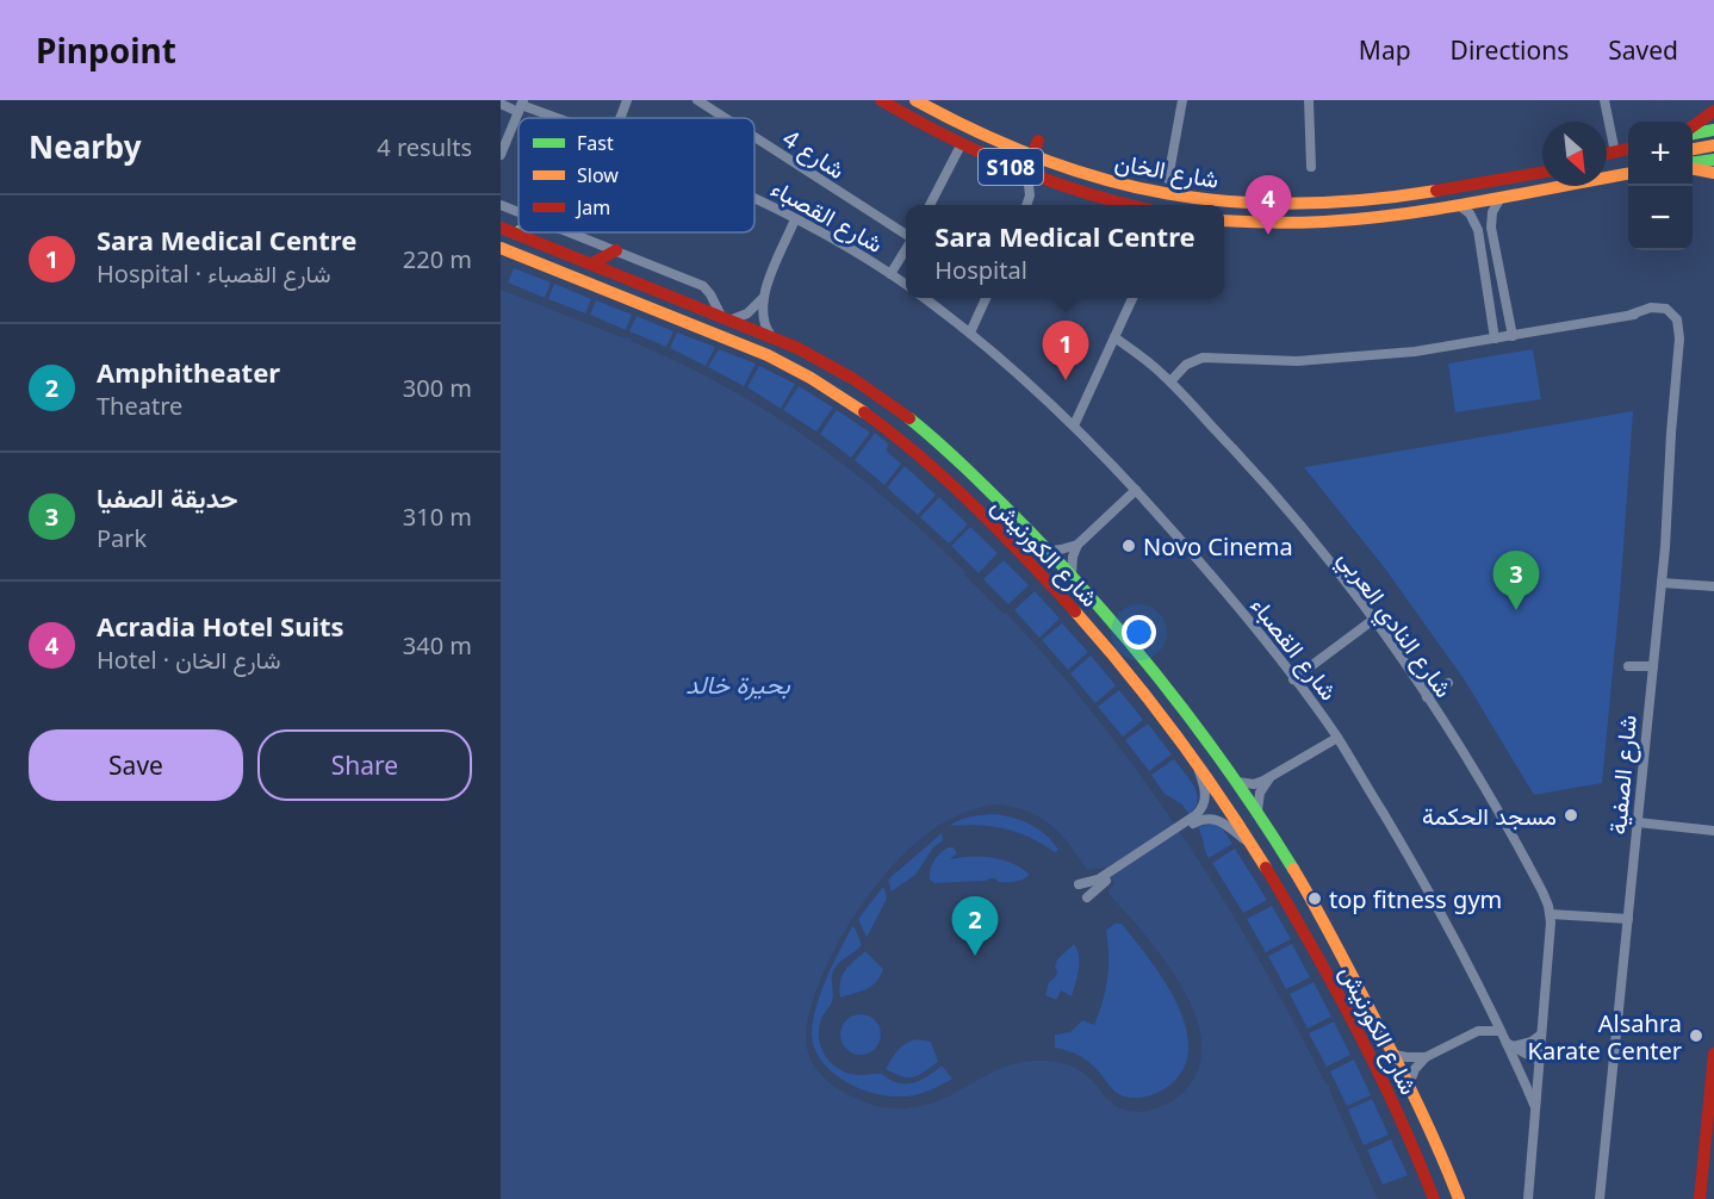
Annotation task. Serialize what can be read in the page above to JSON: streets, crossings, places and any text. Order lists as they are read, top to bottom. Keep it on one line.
{"streets":{"main road":["S108","شارع الخان","شارع الكورنيش"],"street":["شارع 4","شارع القصباء","شارع النادي العربي","شارع الصفية"]},"water":["بحيرة خالد"],"places":["Novo Cinema","مسجد الحكمة","top fitness gym","Alsahra Karate Center"],"legend":["Fast","Slow","Jam"],"north":"bottom right","page":{"header":"Pinpoint","nav":["Map","Directions","Saved"],"heading":["Nearby","4 results"],"map_buttons":["+","−"],"pins":["4","1","3","2"],"list":[{"mark":"1","name":"Sara Medical Centre","note":"Hospital · شارع القصباء","value":"220 m"},{"mark":"2","name":"Amphitheater","note":"Theatre","value":"300 m"},{"mark":"3","name":"حديقة الصفيا","note":"Park","value":"310 m"},{"mark":"4","name":"Acradia Hotel Suits","note":"Hotel · شارع الخان","value":"340 m"}],"popup":["Sara Medical Centre","Hospital"],"buttons":["Save","Share"]}}
